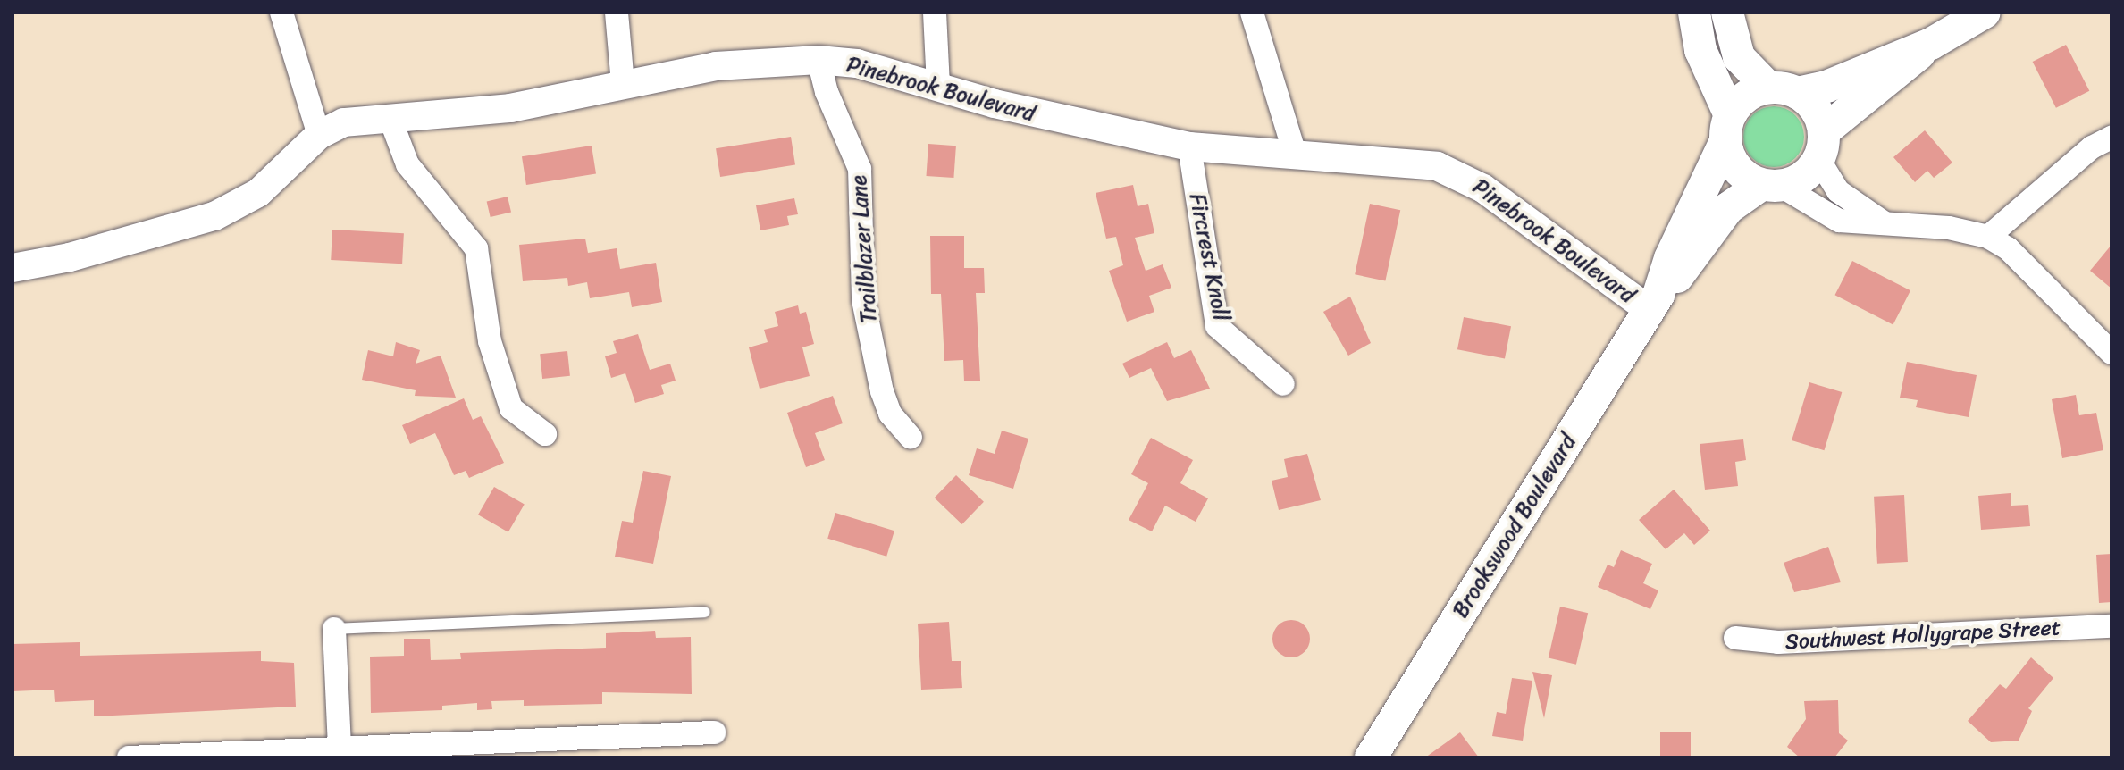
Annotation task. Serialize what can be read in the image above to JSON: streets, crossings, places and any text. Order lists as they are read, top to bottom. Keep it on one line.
{"streets":{"main road":["Brookswood Boulevard"],"street":["Pinebrook Boulevard","Trailblazer Lane","Fircrest Knoll","Southwest Hollygrape Street"]},"crossings":[["Pinebrook Boulevard","Trailblazer Lane"],["Pinebrook Boulevard","Fircrest Knoll"],["Pinebrook Boulevard","Brookswood Boulevard"]]}
